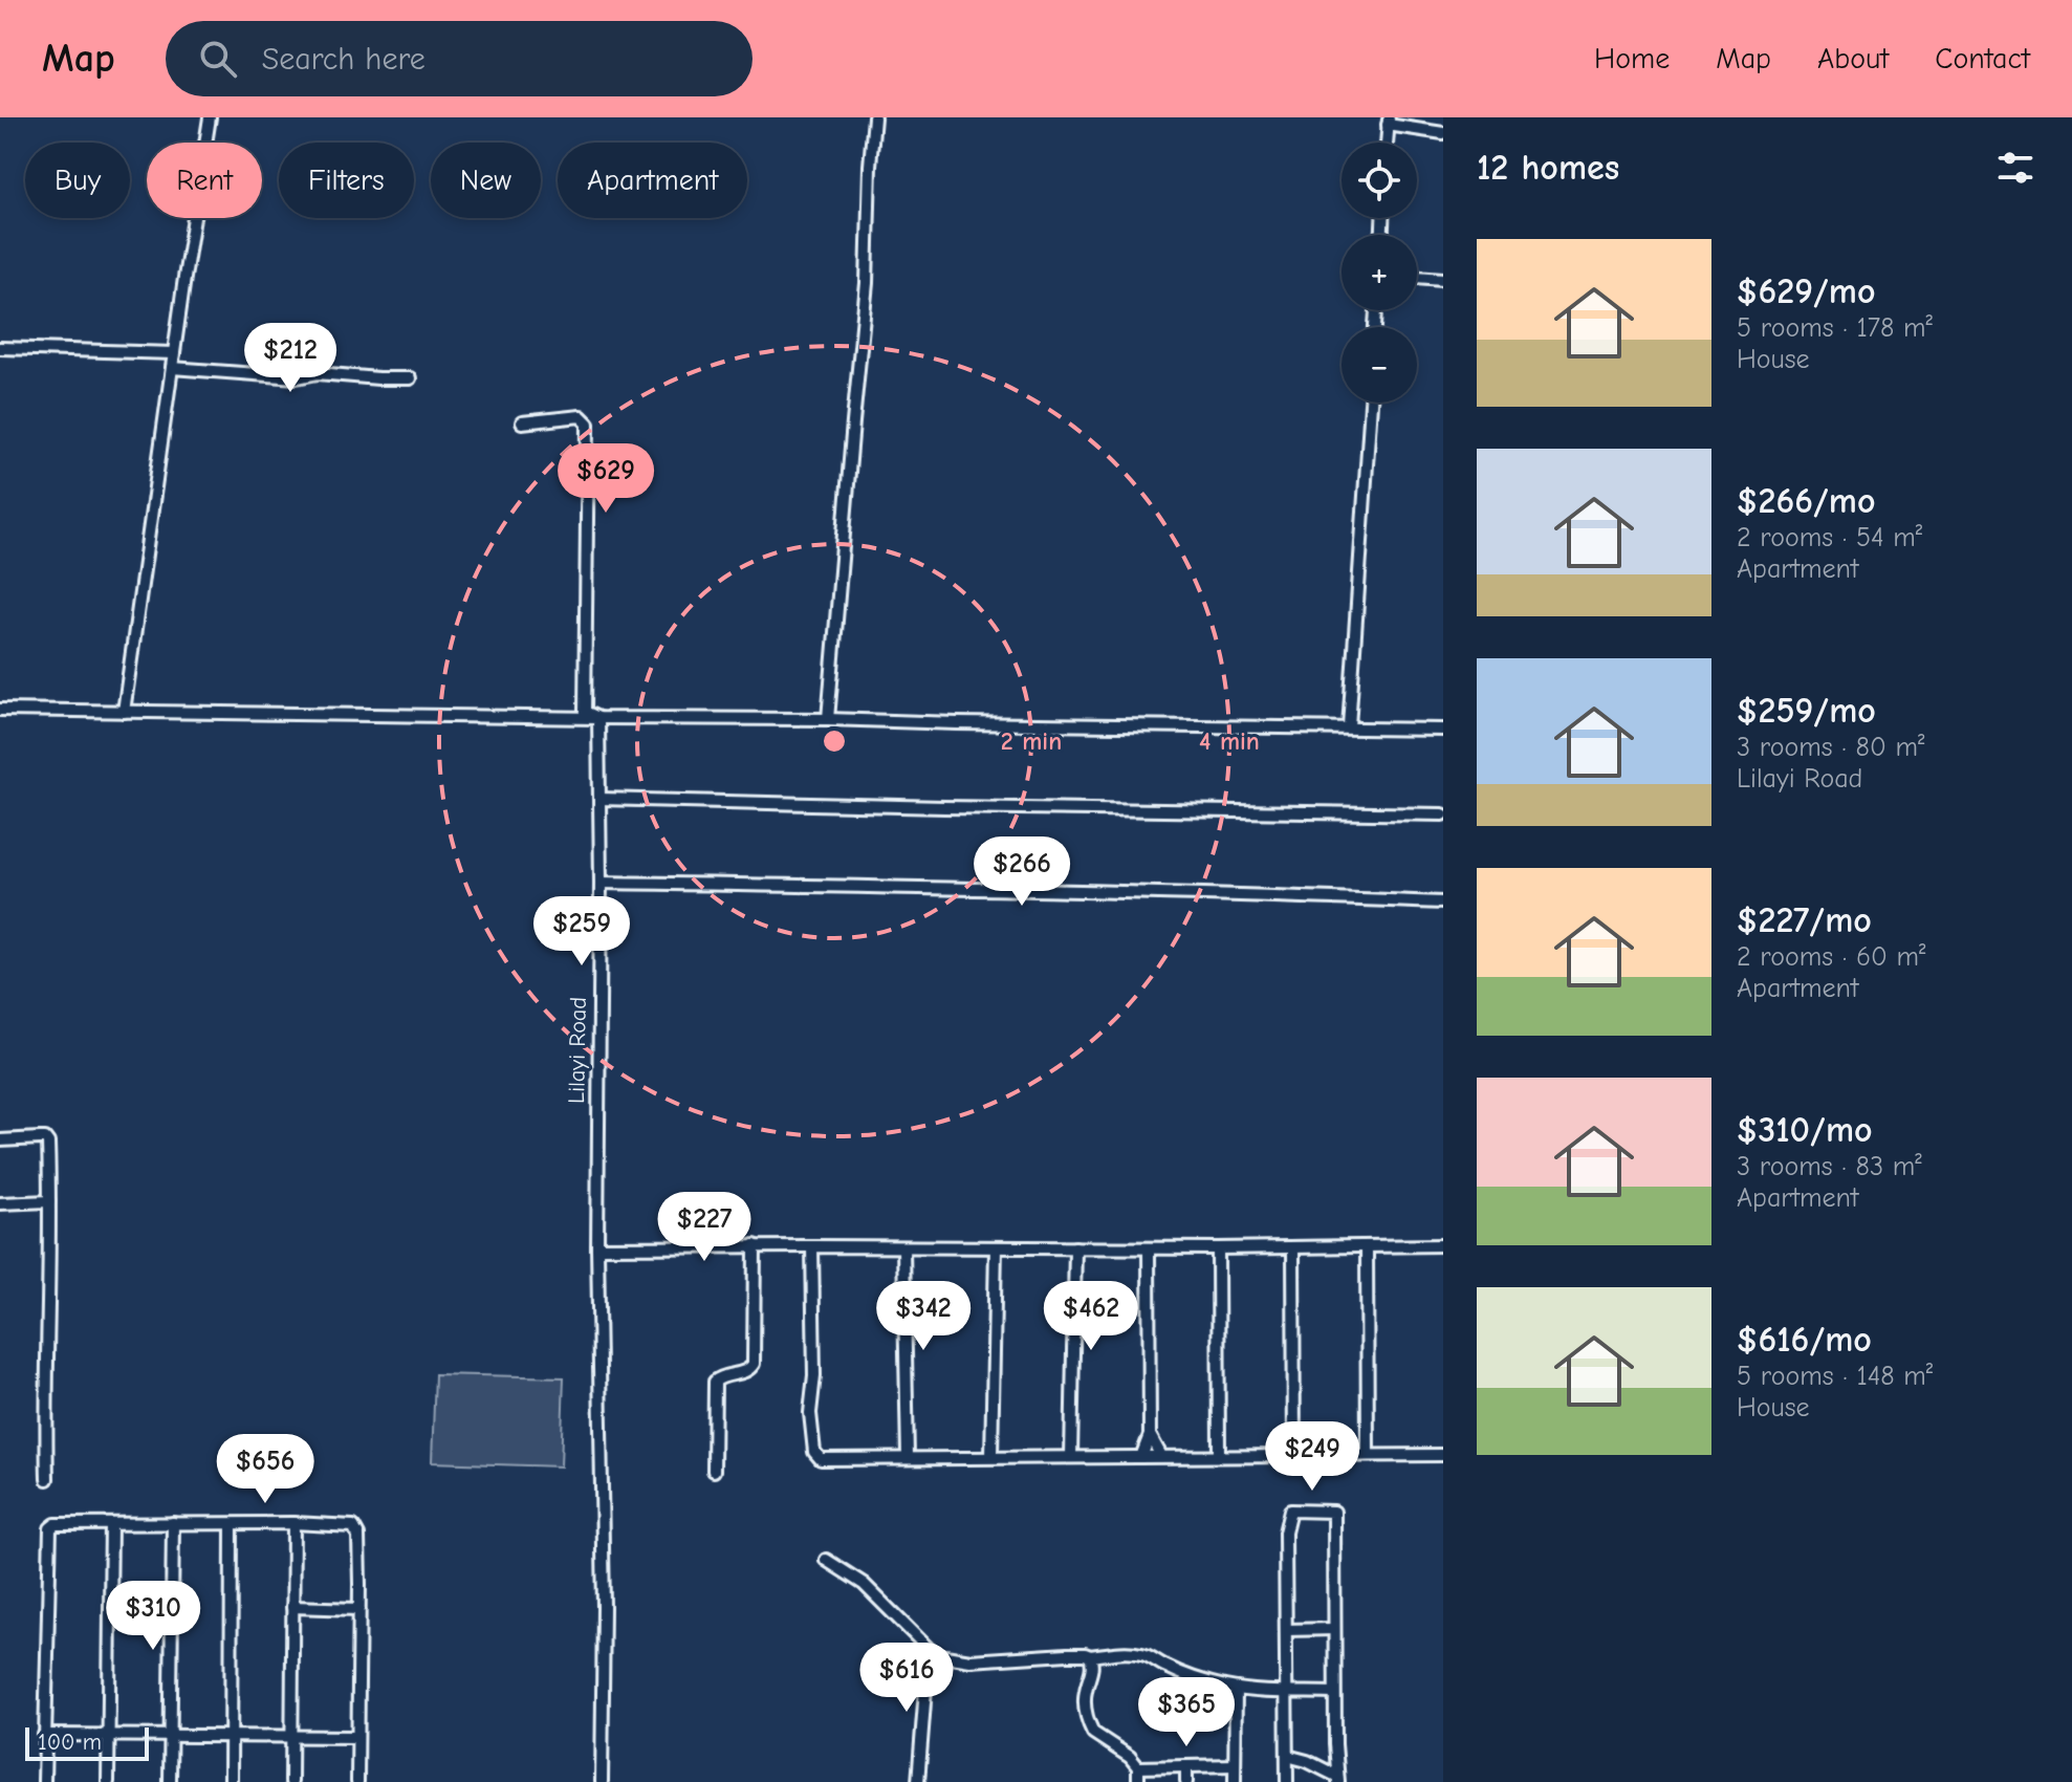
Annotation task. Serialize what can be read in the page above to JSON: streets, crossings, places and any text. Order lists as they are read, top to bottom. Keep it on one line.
{"streets":{"street":["Lilayi Road"]},"scale_bar":"100 m","page":{"header":"Map","search":"Search here","nav":["Home","Map","About","Contact"],"heading":"12 homes","map_buttons":["+","−"],"chip":["Buy","Rent","Filters","New","Apartment"],"list":[{"name":"$629/mo","note":"5 rooms · 178 m² · House"},{"name":"$266/mo","note":"2 rooms · 54 m² · Apartment"},{"name":"$259/mo","note":"3 rooms · 80 m² · Lilayi Road"},{"name":"$227/mo","note":"2 rooms · 60 m² · Apartment"},{"name":"$310/mo","note":"3 rooms · 83 m² · Apartment"},{"name":"$616/mo","note":"5 rooms · 148 m² · House"}],"price":["$212","$629","$266","$259","$227","$342","$462","$249","$656","$310","$616","$365"],"scale":"100 m"},"rings":["2 min","4 min"]}
